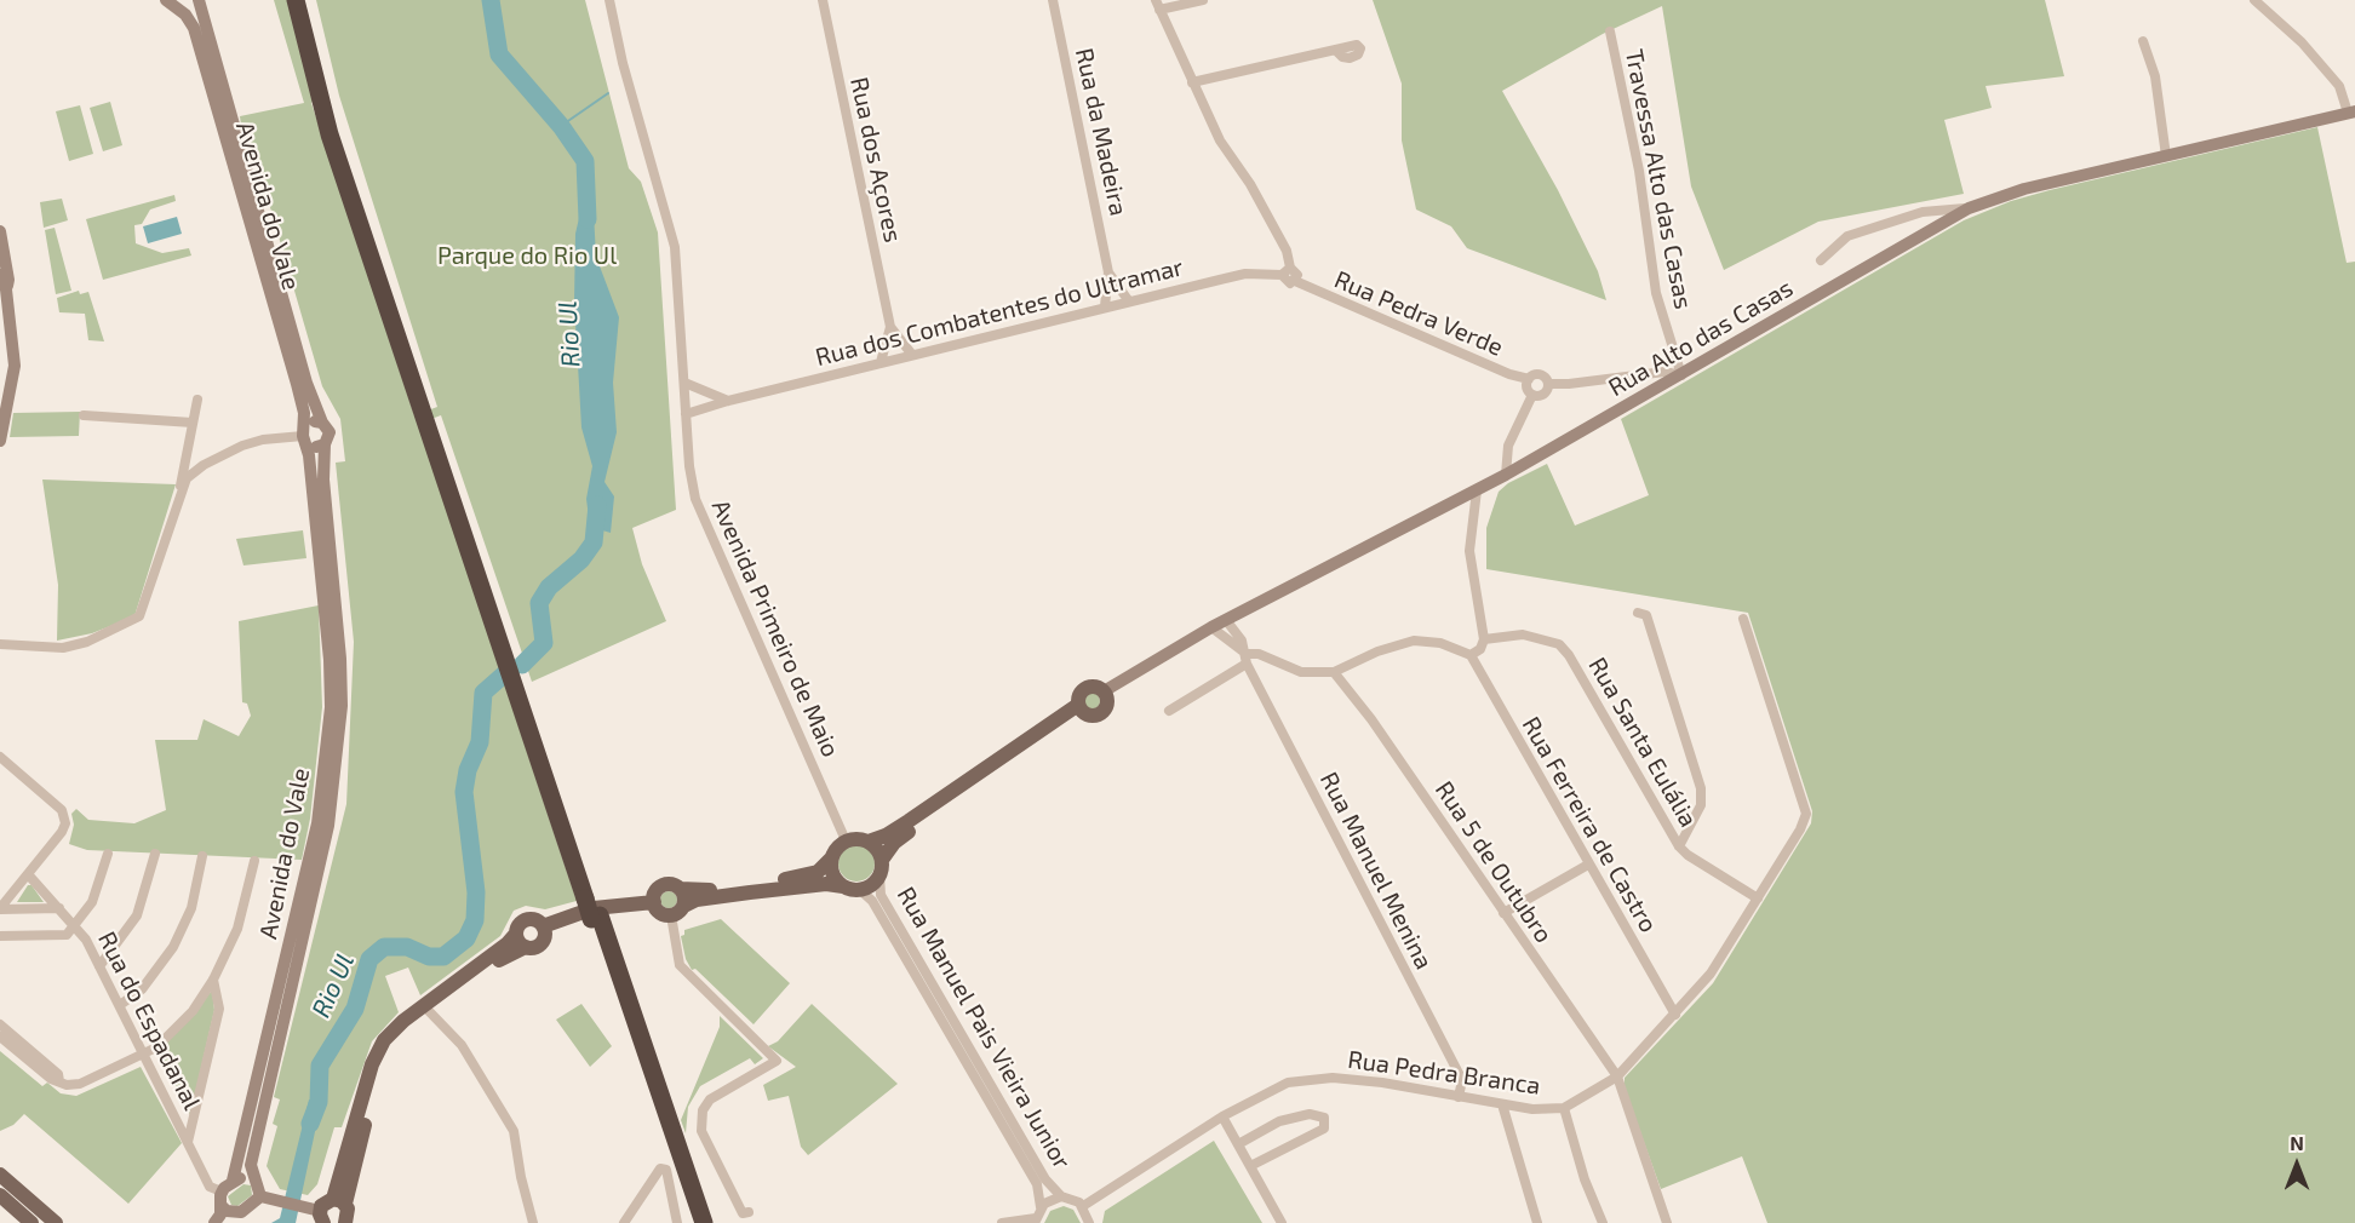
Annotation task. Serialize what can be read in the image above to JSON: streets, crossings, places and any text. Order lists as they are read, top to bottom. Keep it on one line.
{"streets":{"main road":["Avenida do Vale","Rua Alto das Casas"],"street":["Rua da Madeira","Rua dos Açores","Travessa Alto das Casas","Rua dos Combatentes do Ultramar","Rua Pedra Verde","Avenida Primeiro de Maio","Rua Santa Eulália","Rua Ferreira de Castro","Rua 5 de Outubro","Rua Manuel Menina","Rua do Espadanal","Rua Manuel Pais Vieira Junior","Rua Pedra Branca"]},"crossings":[["Rua da Madeira","Rua dos Combatentes do Ultramar"],["Rua dos Açores","Rua dos Combatentes do Ultramar"],["Travessa Alto das Casas","Rua Alto das Casas"],["Avenida do Vale","Rua do Espadanal"],["Rua dos Combatentes do Ultramar","Rua Pedra Verde"],["Rua dos Combatentes do Ultramar","Avenida Primeiro de Maio"],["Rua Alto das Casas","Rua Manuel Menina"],["Avenida Primeiro de Maio","Rua Manuel Pais Vieira Junior"],["Rua Santa Eulália","Rua Pedra Branca"],["Rua Ferreira de Castro","Rua Pedra Branca"],["Rua 5 de Outubro","Rua Pedra Branca"],["Rua Manuel Menina","Rua Pedra Branca"]],"water":["Rio Ul"],"parks":["Parque do Rio Ul"],"north":"top"}
